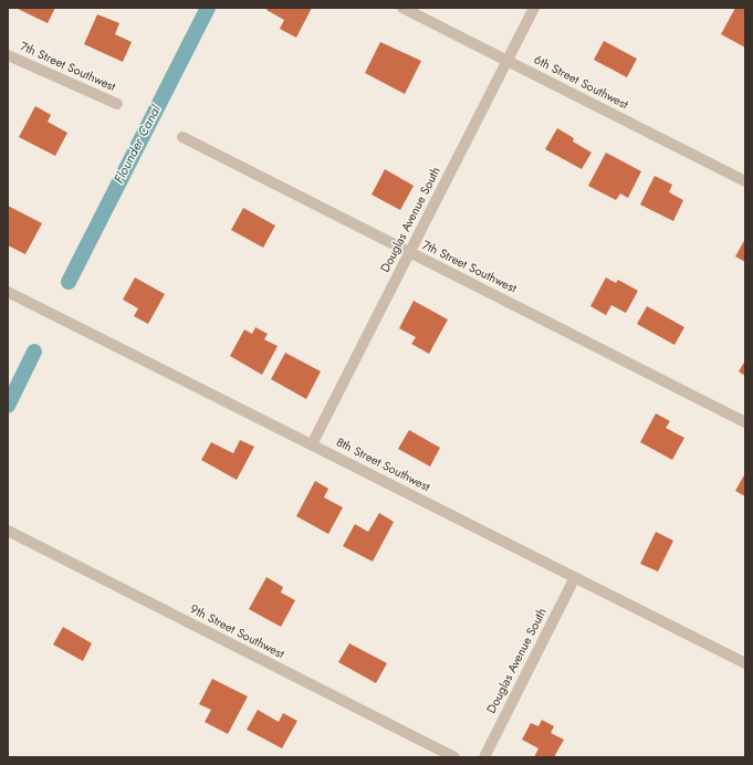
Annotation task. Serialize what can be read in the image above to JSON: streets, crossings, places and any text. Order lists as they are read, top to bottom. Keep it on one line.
{"streets":{"street":["7th Street Southwest","6th Street Southwest","Douglas Avenue South","8th Street Southwest","9th Street Southwest"]},"crossings":[["7th Street Southwest","Douglas Avenue South"],["6th Street Southwest","Douglas Avenue South"],["Douglas Avenue South","8th Street Southwest"]],"water":["Flounder Canal"]}
